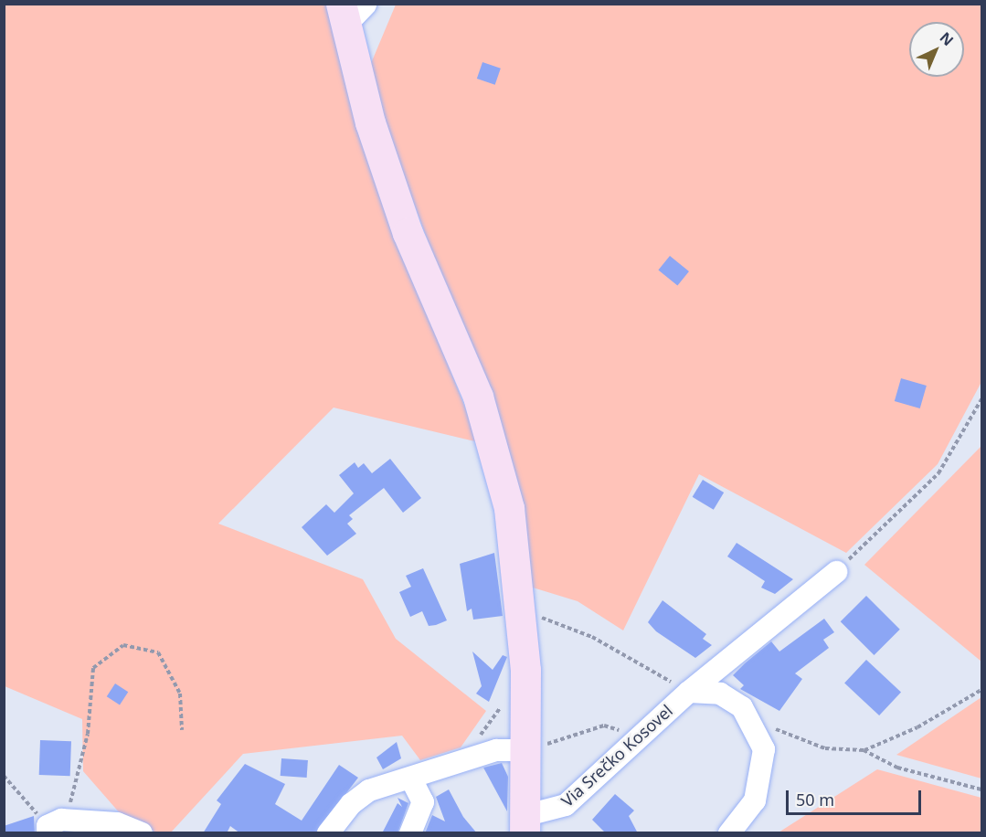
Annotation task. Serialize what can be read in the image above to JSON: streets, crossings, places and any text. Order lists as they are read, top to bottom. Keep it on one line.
{"streets":{"street":["Via Srečko Kosovel"]},"scale_bar":"50 m","north":"top right"}
